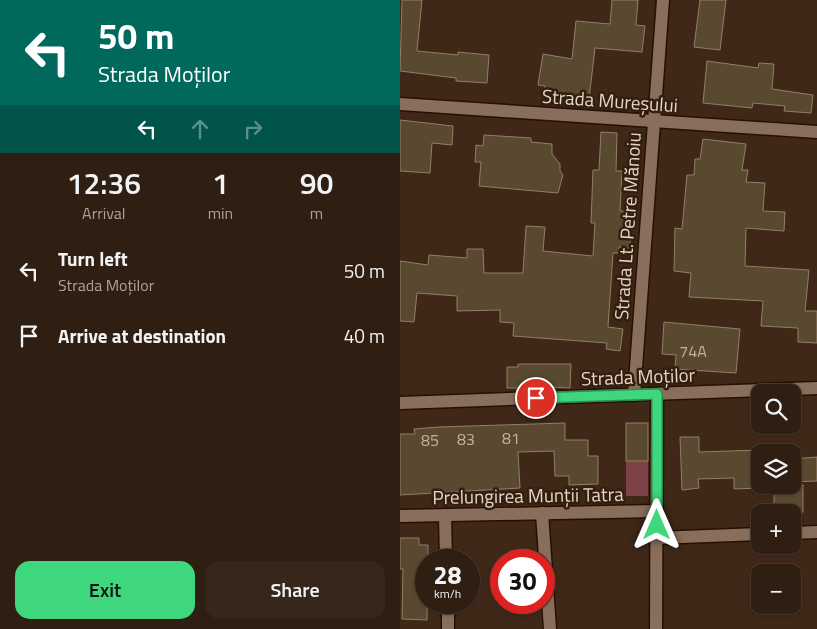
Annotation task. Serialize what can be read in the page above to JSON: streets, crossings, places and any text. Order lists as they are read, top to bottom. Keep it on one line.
{"streets":{"street":["Strada Mureșului","Strada Lt. Petre Mănoiu","Strada Moților","Prelungirea Munții Tatra"]},"crossings":[["Strada Mureșului","Strada Lt. Petre Mănoiu"],["Strada Lt. Petre Mănoiu","Strada Moților"]],"house_numbers":["74A","81","83","85"],"page":{"turn":["50 m","Strada Moților"],"eta":["12:36","Arrival","1","min","90","m"],"list":[{"name":"Turn left","note":"Strada Moților","value":"50 m"},{"name":"Arrive at destination","value":"40 m"}],"map_buttons":["+","−"],"speed":"28 km/h","limit":"30","buttons":["Exit","Share"]}}
